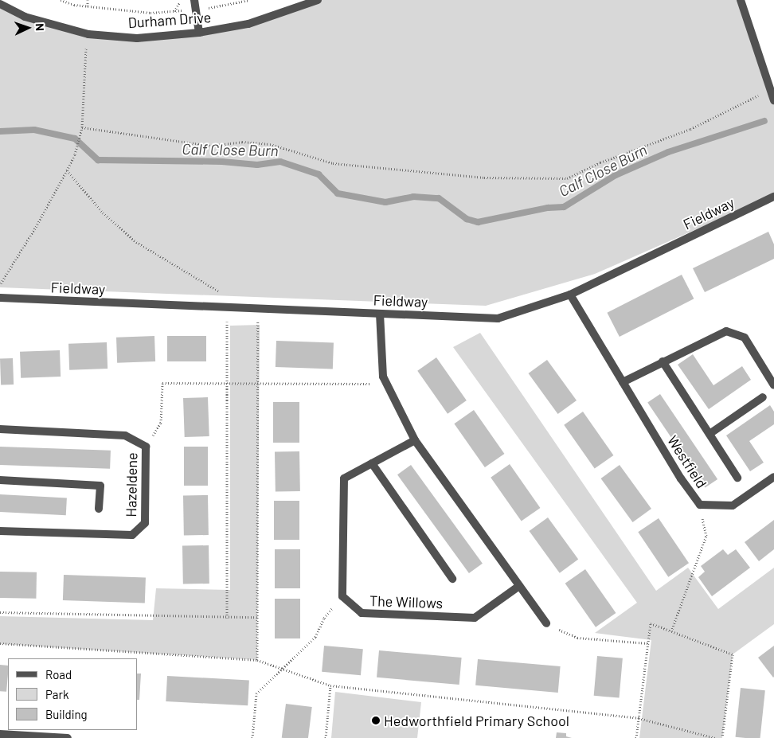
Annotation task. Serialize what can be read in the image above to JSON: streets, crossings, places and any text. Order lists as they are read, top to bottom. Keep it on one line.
{"streets":{"street":["Durham Drive","Fieldway","Westfield","Hazeldene","The Willows"]},"crossings":[["Fieldway","Westfield"]],"water":["Calf Close Burn"],"places":["Hedworthfield Primary School"],"legend":["Road","Park","Building"],"north":"right"}
